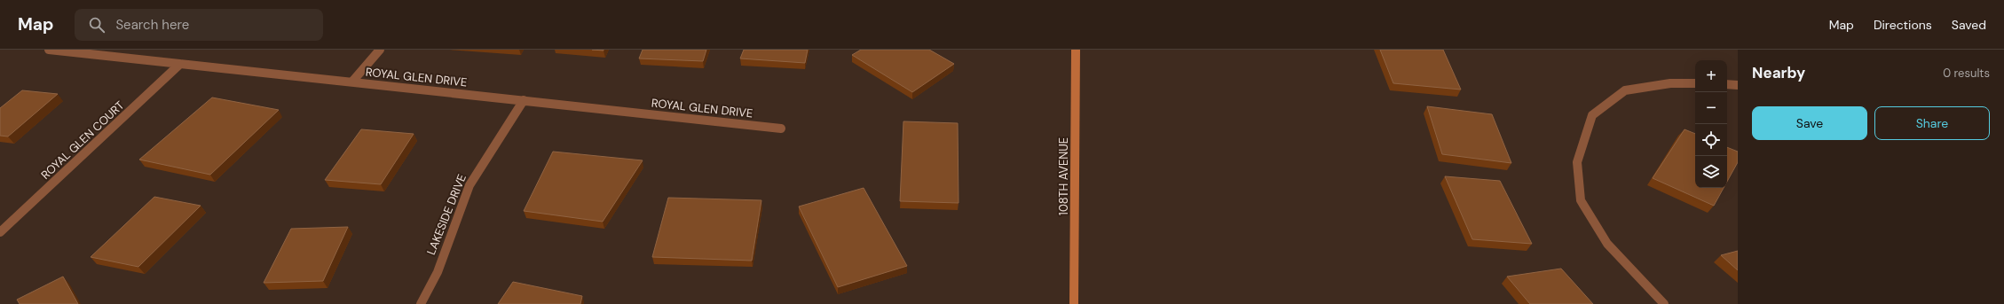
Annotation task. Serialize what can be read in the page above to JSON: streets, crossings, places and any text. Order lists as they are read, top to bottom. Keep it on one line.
{"streets":{"street":["ROYAL GLEN DRIVE","ROYAL GLEN COURT","108TH AVENUE","LAKESIDE DRIVE"]},"crossings":[["ROYAL GLEN DRIVE","ROYAL GLEN COURT"],["ROYAL GLEN DRIVE","LAKESIDE DRIVE"]],"page":{"header":"Map","search":"Search here","nav":["Map","Directions","Saved"],"heading":["Nearby","0 results"],"map_buttons":["+","−"],"buttons":["Save","Share"]}}
